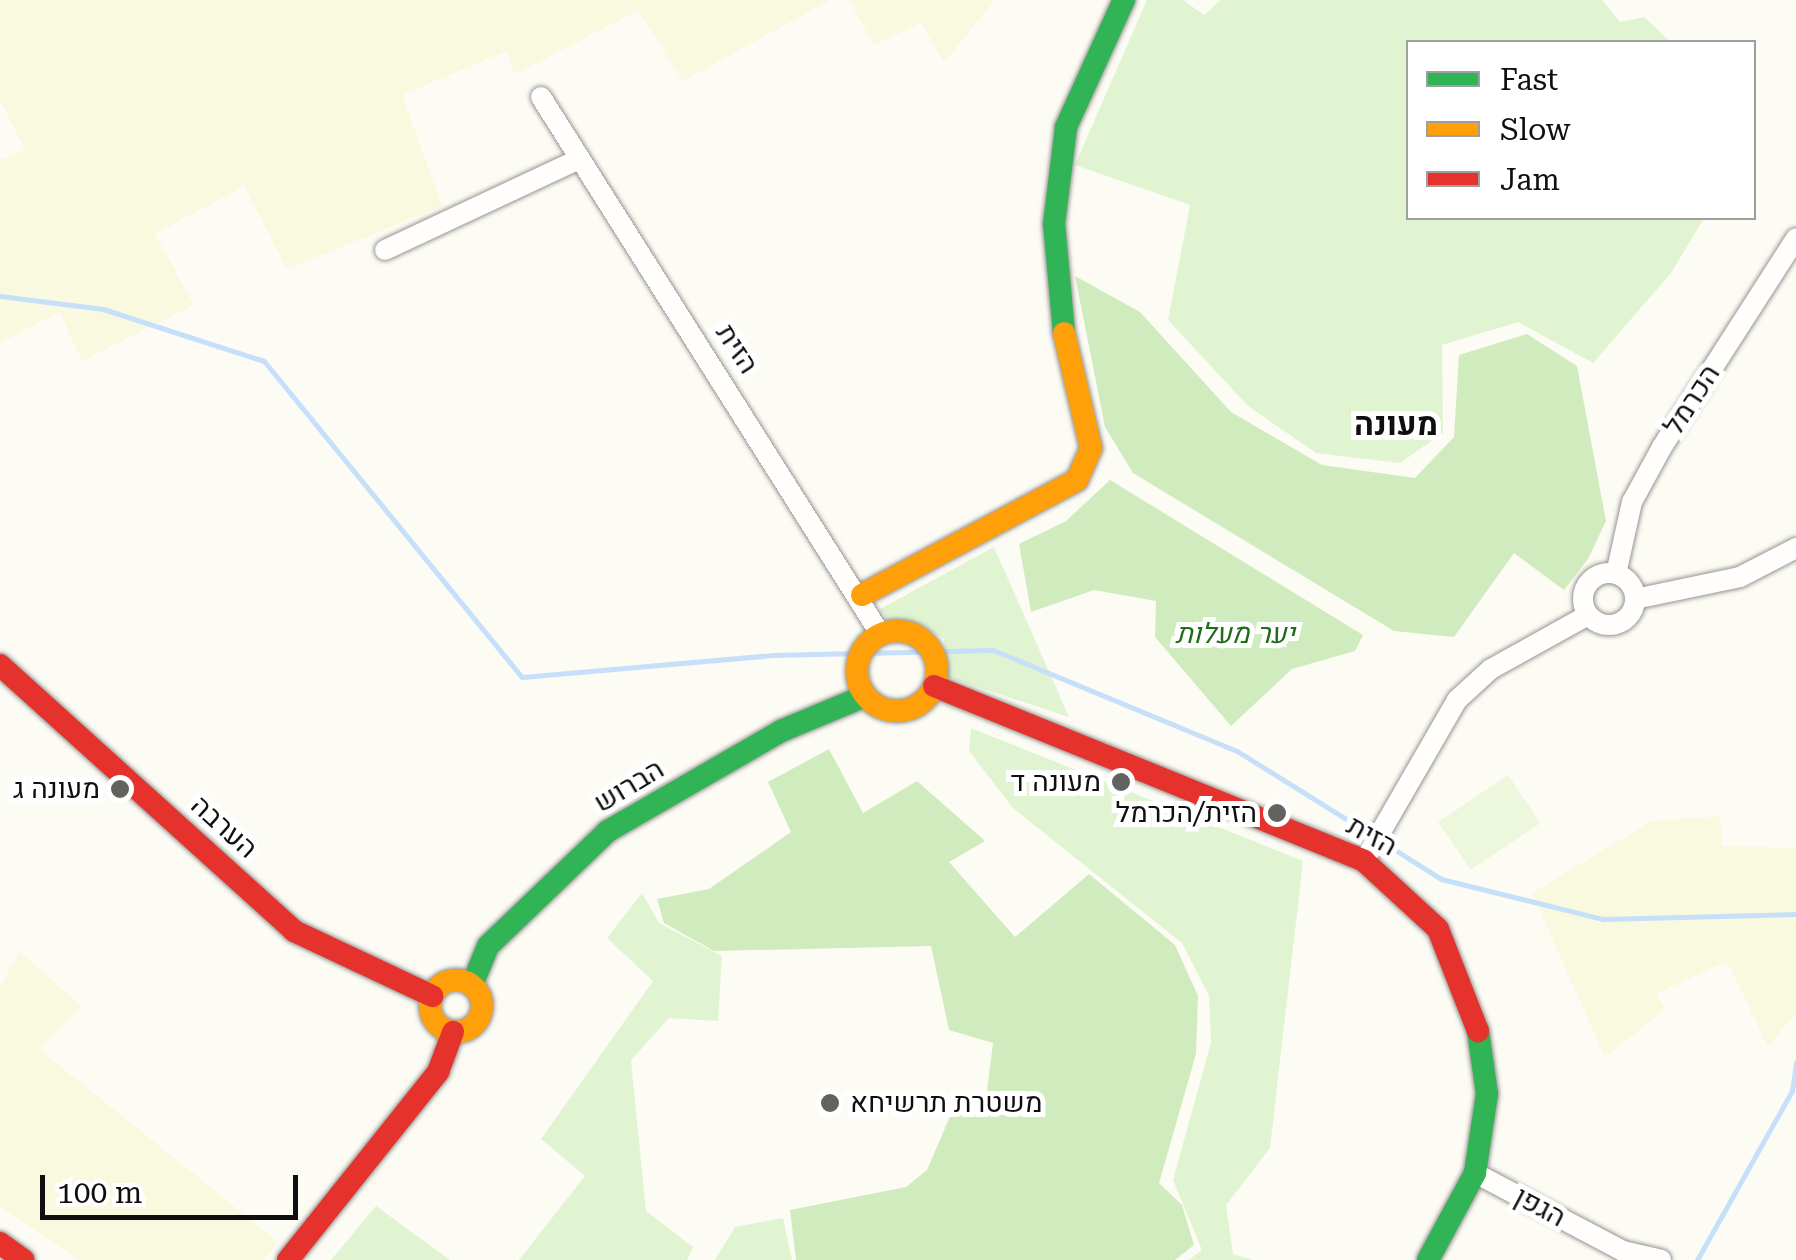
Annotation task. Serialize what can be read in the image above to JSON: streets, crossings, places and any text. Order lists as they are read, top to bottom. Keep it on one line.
{"streets":{"street":["הזית","הכרמל","הברוש","הערבה","הגפן"]},"crossings":[["הזית","הברוש"],["הזית","הגפן"],["הברוש","הערבה"]],"districts":["מעונה"],"parks":["יער מעלות"],"places":["מעונה ד","מעונה ג","הזית/הכרמל","משטרת תרשיחא"],"legend":["Fast","Slow","Jam"],"scale_bar":"100 m"}
